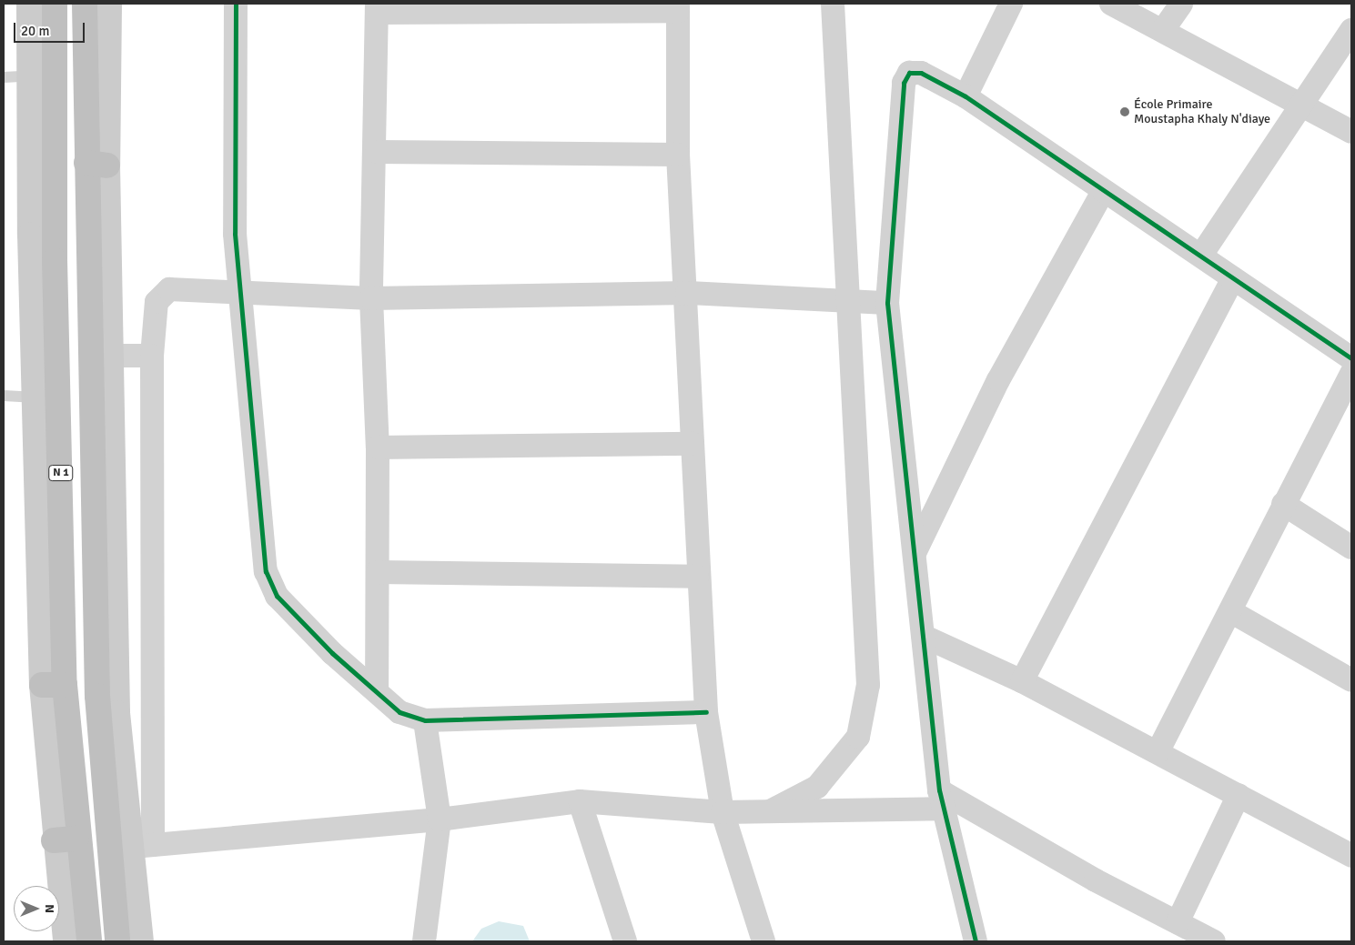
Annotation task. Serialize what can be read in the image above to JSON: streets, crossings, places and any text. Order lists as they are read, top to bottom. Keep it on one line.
{"streets":{"highway":["N 1"]},"places":["École Primaire Moustapha Khaly N'diaye"],"scale_bar":"20 m","north":"right"}
